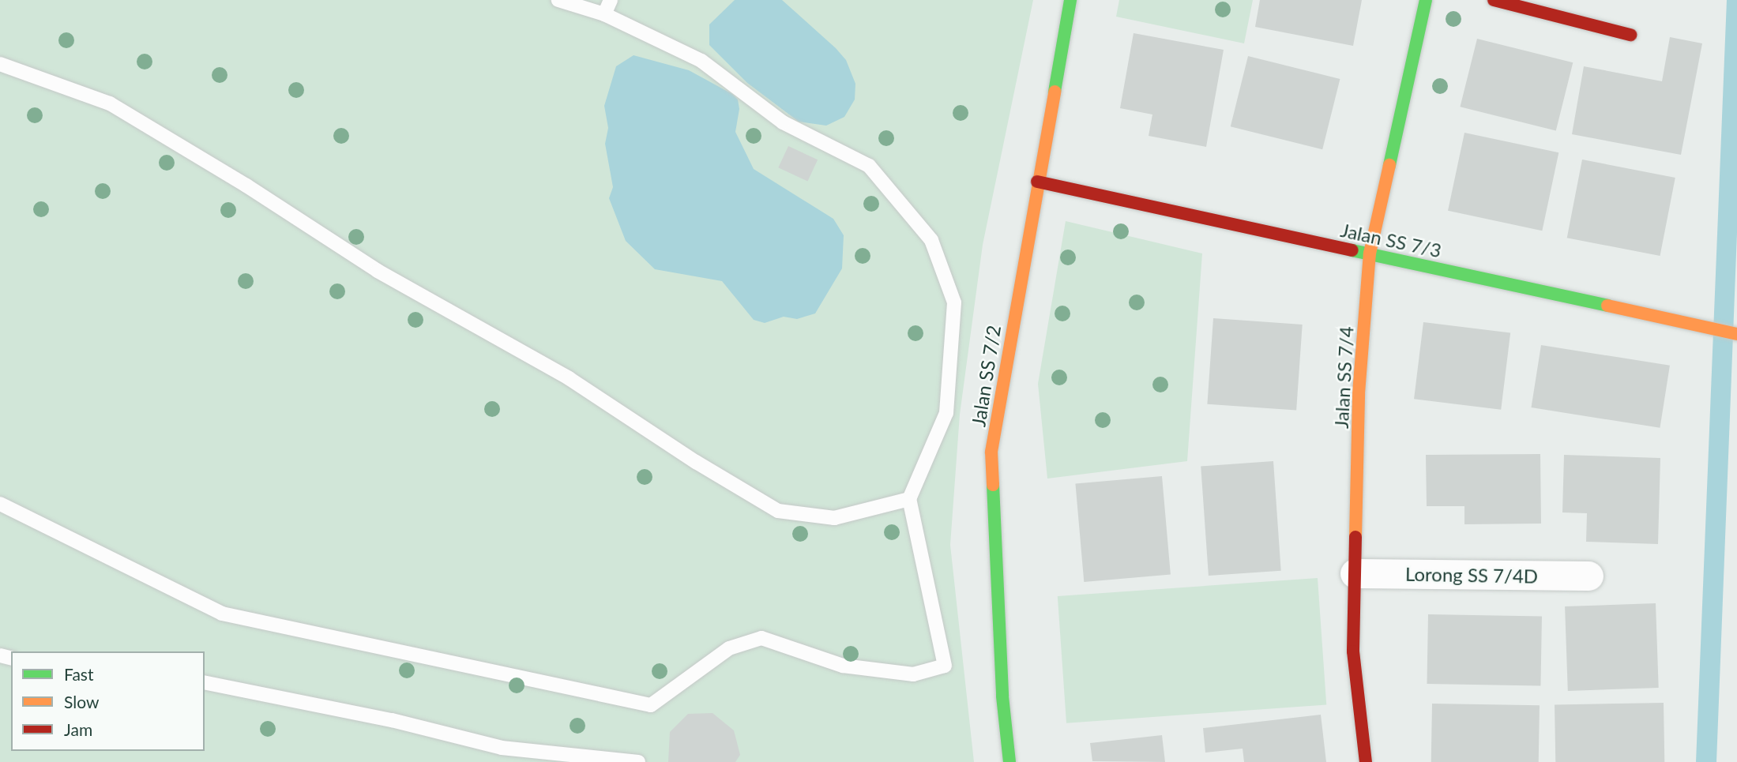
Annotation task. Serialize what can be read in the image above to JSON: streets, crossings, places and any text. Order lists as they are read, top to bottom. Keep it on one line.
{"streets":{"street":["Jalan SS 7/3","Jalan SS 7/2","Jalan SS 7/4","Lorong SS 7/4D"]},"crossings":[["Jalan SS 7/3","Jalan SS 7/2"],["Jalan SS 7/3","Jalan SS 7/4"],["Jalan SS 7/4","Lorong SS 7/4D"]],"legend":["Fast","Slow","Jam"]}
